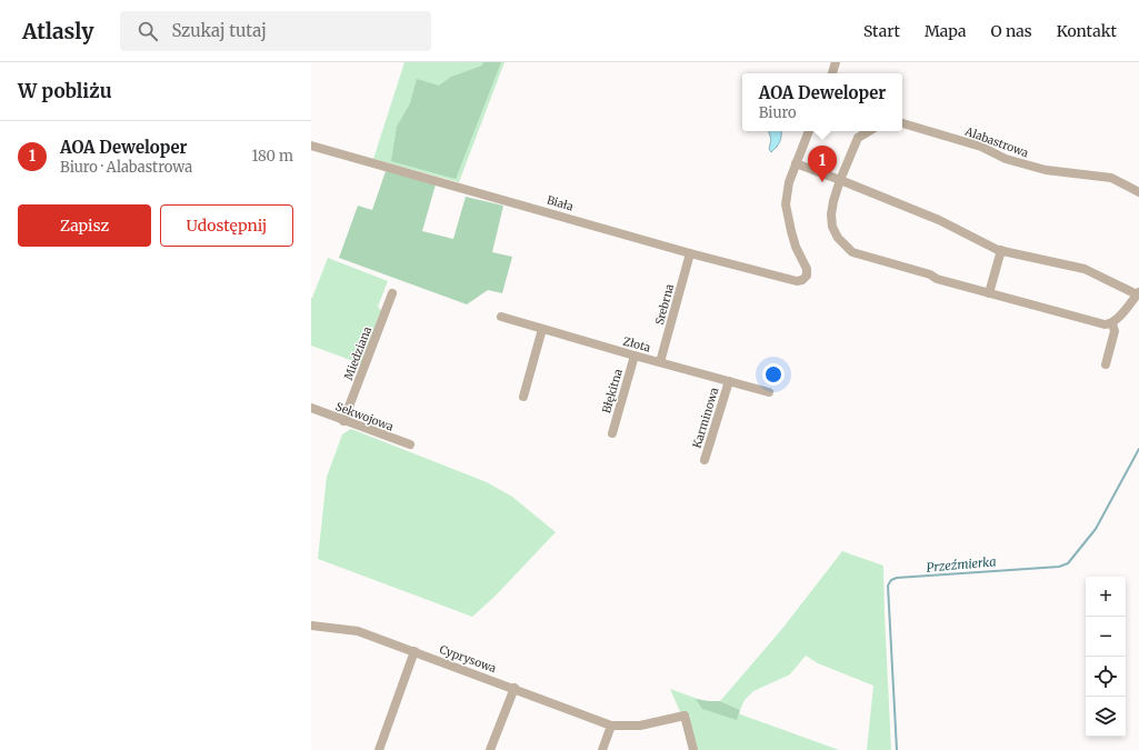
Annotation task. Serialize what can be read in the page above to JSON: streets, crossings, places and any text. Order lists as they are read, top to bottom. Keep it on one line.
{"streets":{"street":["Alabastrowa","Biała","Srebrna","Złota","Miedziana","Błękitna","Sekwojowa","Karminowa","Cyprysowa"]},"crossings":[["Biała","Srebrna"],["Srebrna","Złota"],["Złota","Błękitna"],["Złota","Karminowa"],["Miedziana","Sekwojowa"]],"water":["Przeźmierka"],"page":{"header":"Atlasly","search":"Szukaj tutaj","nav":["Start","Mapa","O nas","Kontakt"],"heading":"W pobliżu","popup":["AOA Deweloper","Biuro"],"list":[{"mark":"1","name":"AOA Deweloper","note":"Biuro · Alabastrowa","value":"180 m"}],"pins":"1","buttons":["Zapisz","Udostępnij"],"map_buttons":["+","−"]}}
